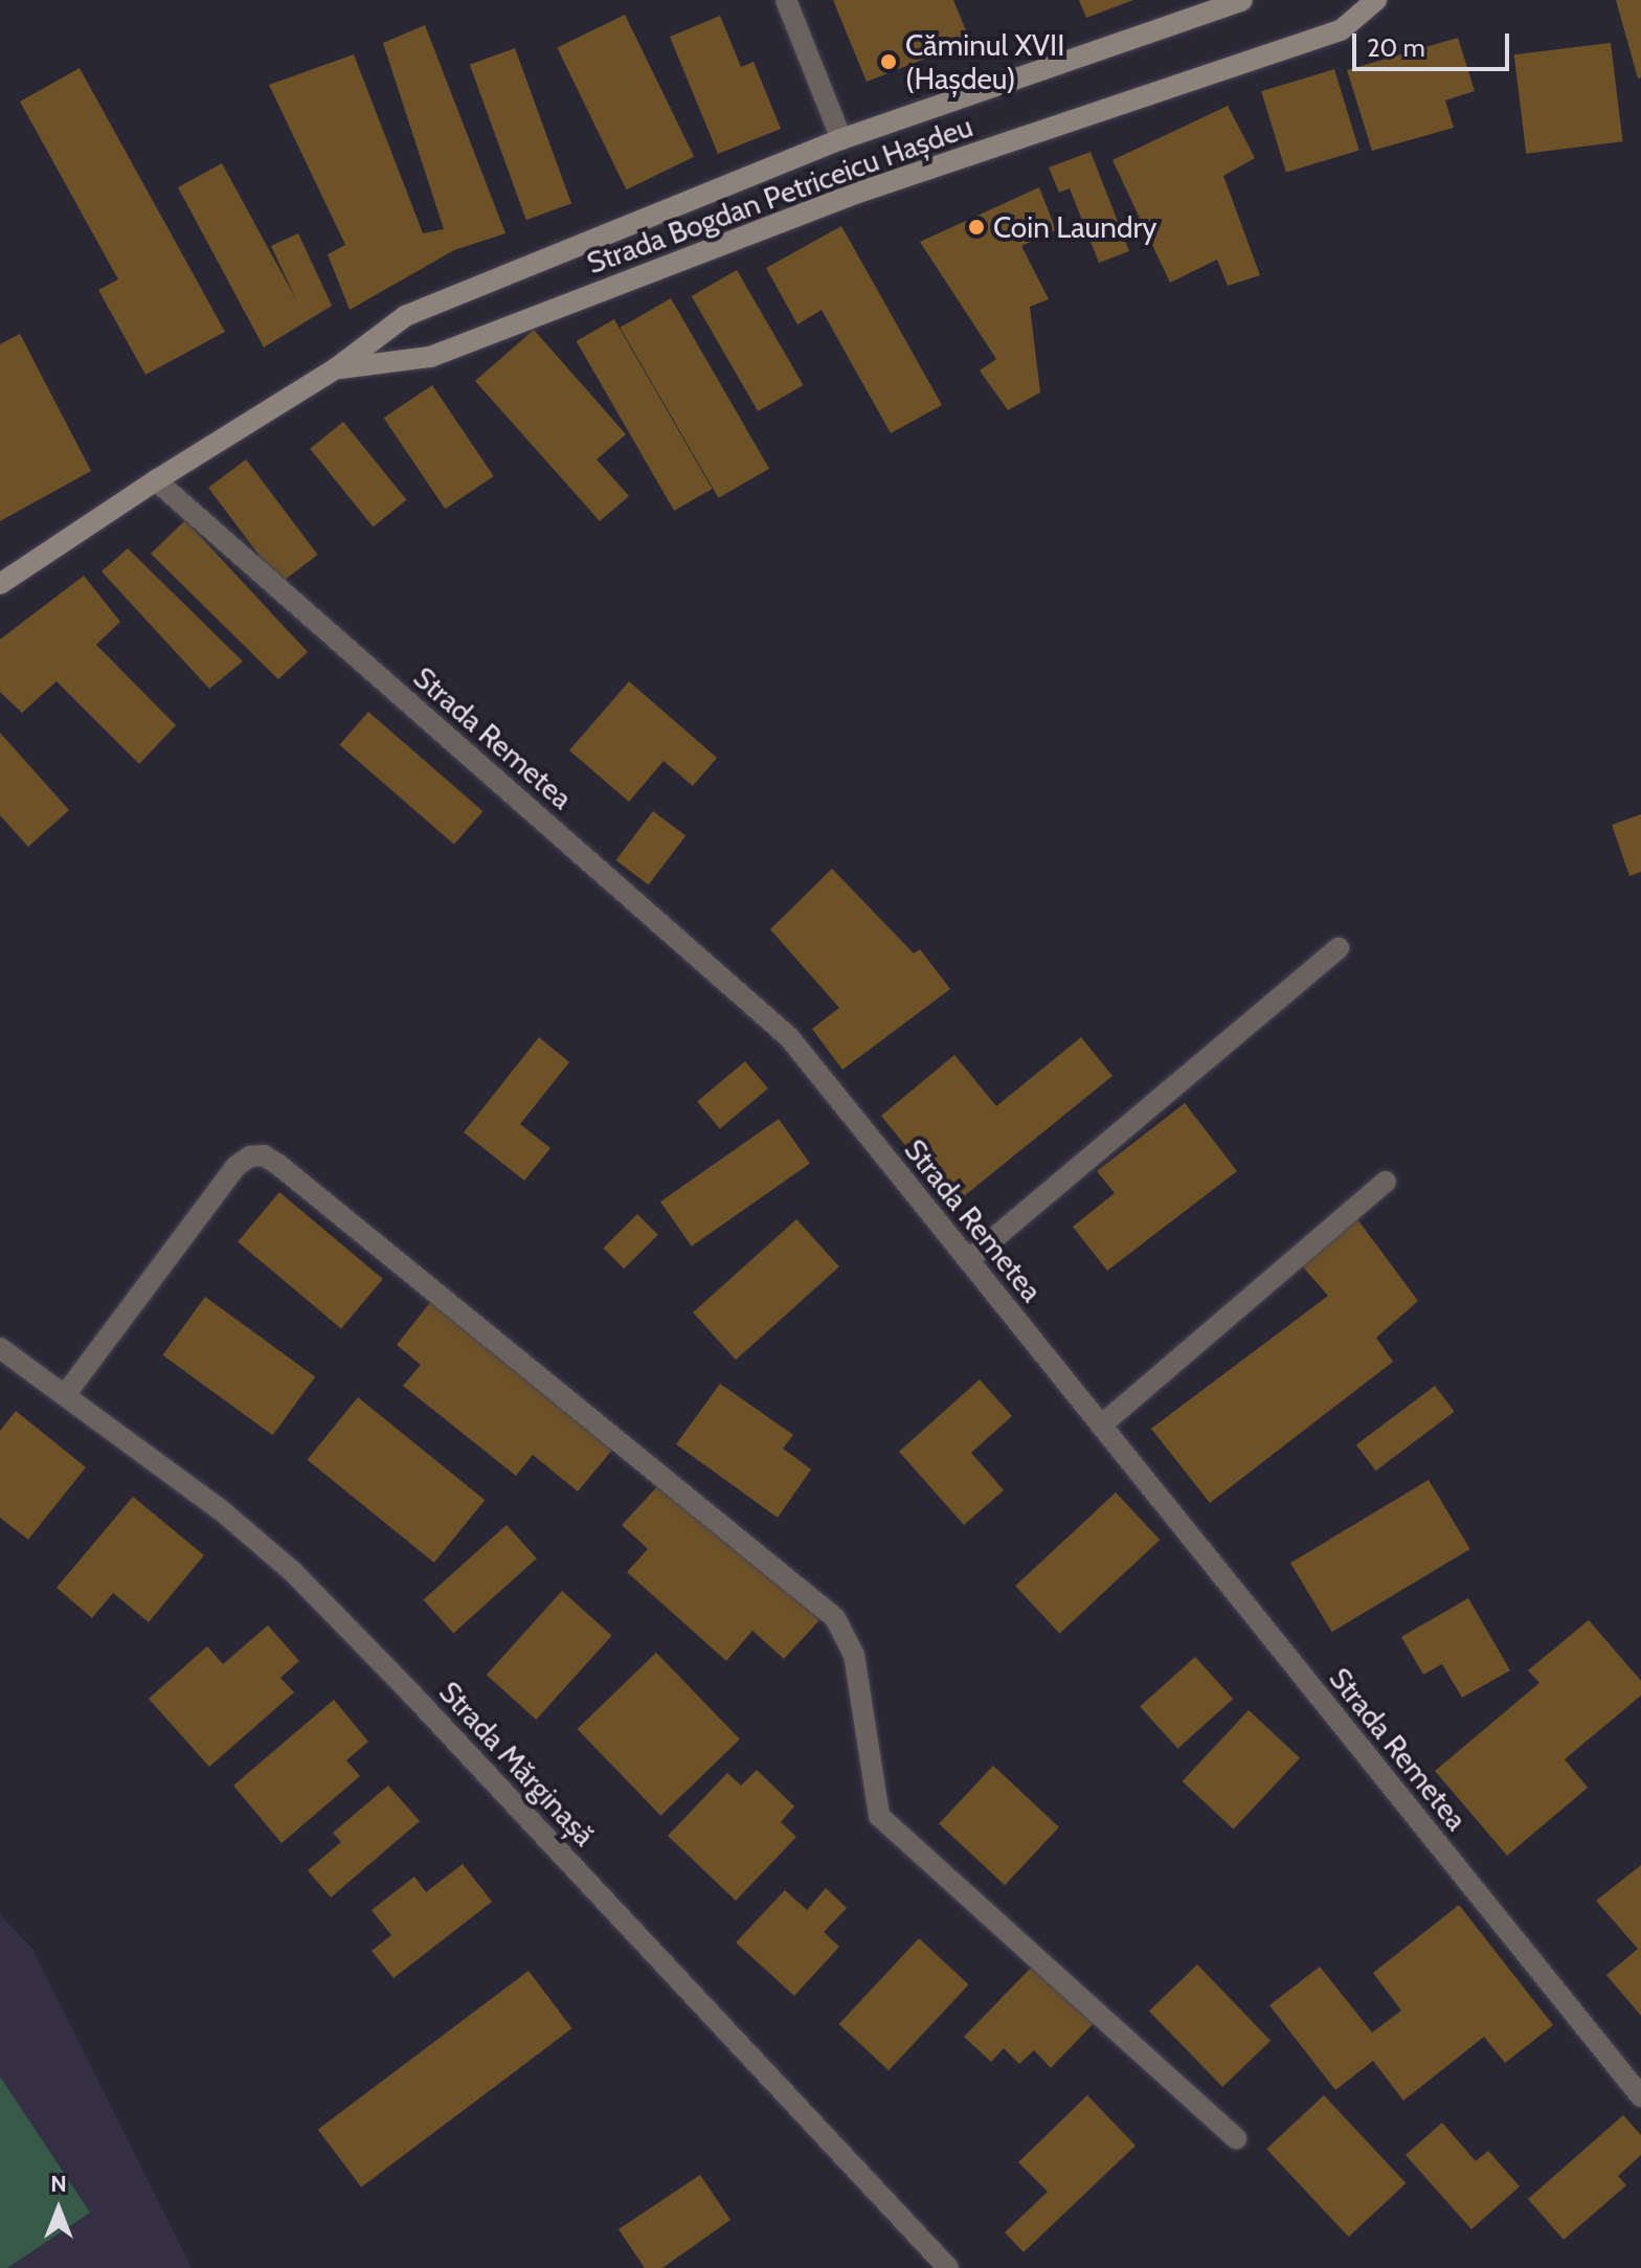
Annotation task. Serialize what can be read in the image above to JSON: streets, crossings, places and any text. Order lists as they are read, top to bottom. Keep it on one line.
{"streets":{"street":["Strada Bogdan Petriceicu Hașdeu","Strada Remetea","Strada Mărginașă"]},"crossings":[["Strada Bogdan Petriceicu Hașdeu","Strada Remetea"]],"places":["Căminul XVII (Hașdeu)","Coin Laundry"],"scale_bar":"20 m","north":"top"}
